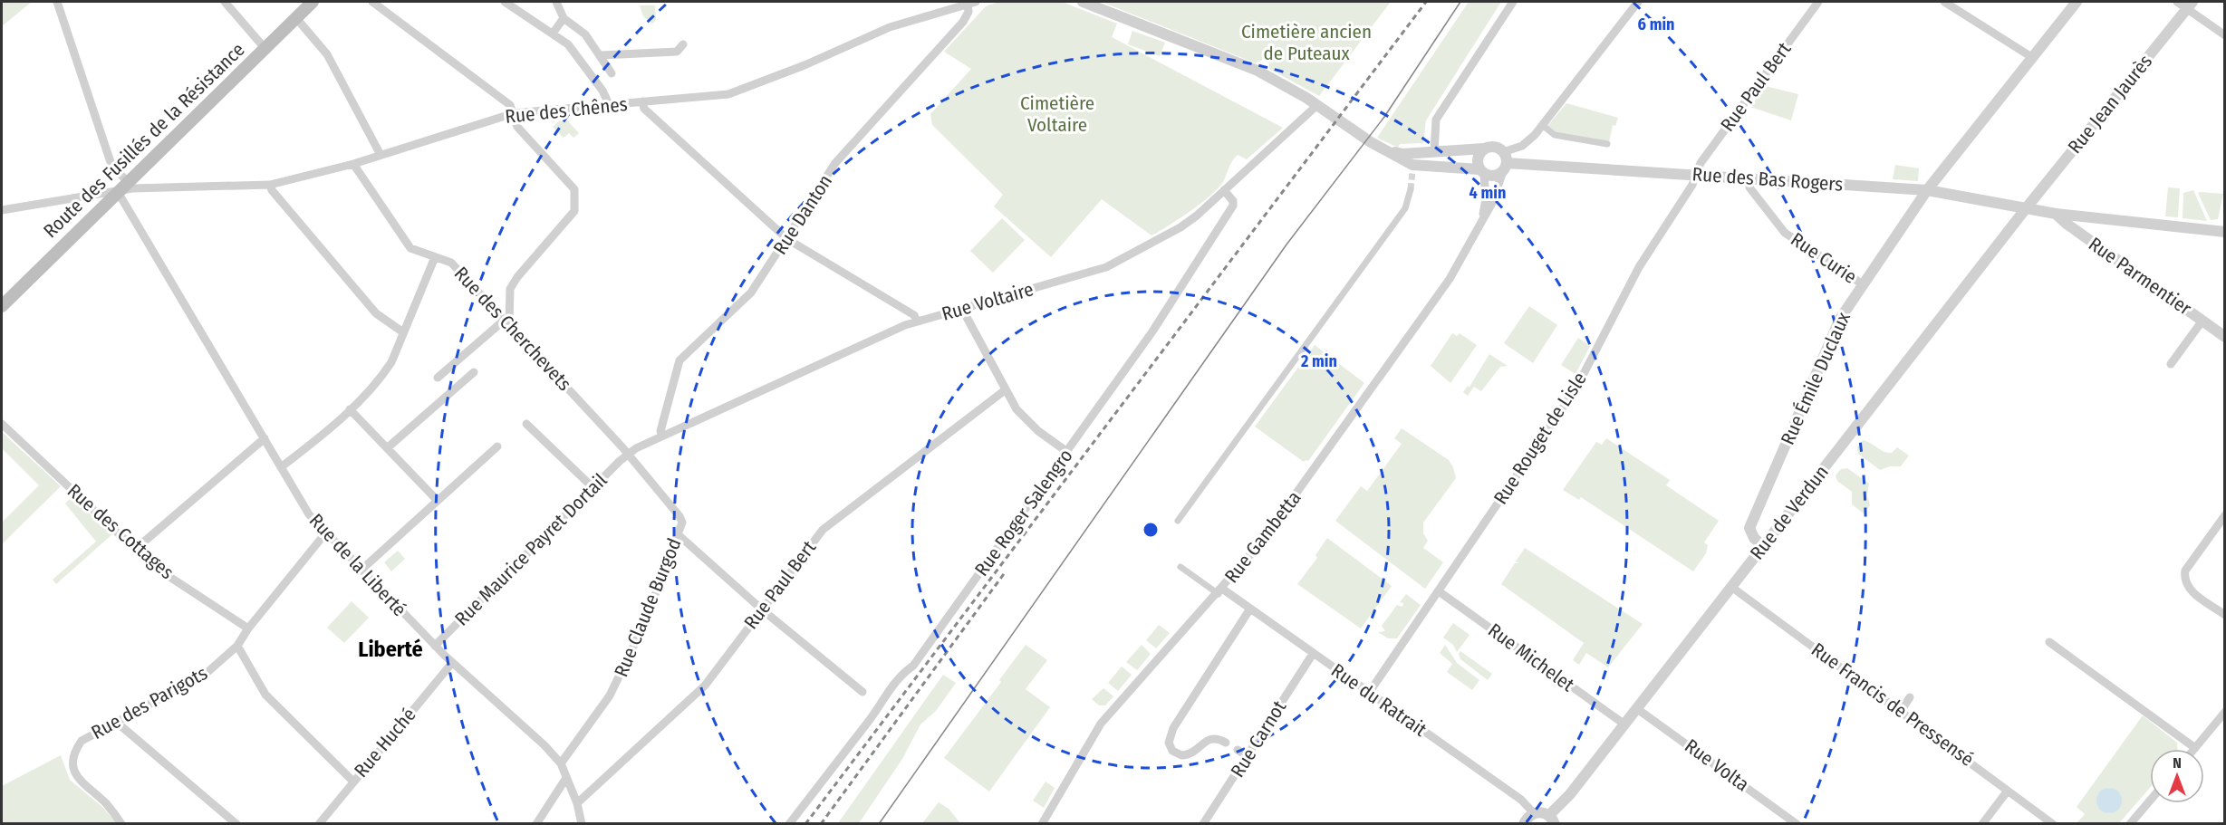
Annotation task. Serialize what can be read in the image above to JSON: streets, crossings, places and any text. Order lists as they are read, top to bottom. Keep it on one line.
{"streets":{"main road":["Route des Fusillés de la Résistance"],"street":["Rue Paul Bert","Rue Jean Jaurès","Rue des Chênes","Rue des Bas Rogers","Rue Danton","Rue Curie","Rue Parmentier","Rue Voltaire","Rue des Cherchevets","Rue Émile Duclaux","Rue Rouget de Lisle","Rue Roger Salengro","Rue de Verdun","Rue des Cottages","Rue Gambetta","Rue Maurice Payret Dortail","Rue de la Liberté","Rue Claude Burgod","Rue Michelet","Rue du Ratrait","Rue des Parigots","Rue Francis de Pressensé","Rue Carnot","Rue Huché","Rue Volta"]},"crossings":[["Rue Paul Bert","Rue des Bas Rogers"],["Rue Paul Bert","Rue Rouget de Lisle"],["Rue Paul Bert","Rue de la Liberté"],["Rue Jean Jaurès","Rue des Bas Rogers"],["Rue Jean Jaurès","Rue de Verdun"],["Rue des Chênes","Route des Fusillés de la Résistance"],["Rue des Chênes","Rue Danton"],["Rue des Chênes","Rue des Cherchevets"],["Rue des Chênes","Rue de la Liberté"],["Route des Fusillés de la Résistance","Rue de la Liberté"],["Rue des Bas Rogers","Rue Curie"],["Rue des Bas Rogers","Rue Parmentier"],["Rue des Bas Rogers","Rue Émile Duclaux"],["Rue des Bas Rogers","Rue Rouget de Lisle"],["Rue des Bas Rogers","Rue de Verdun"],["Rue des Bas Rogers","Rue Gambetta"],["Rue Danton","Rue Voltaire"],["Rue Curie","Rue Émile Duclaux"],["Rue Voltaire","Rue des Cherchevets"],["Rue Voltaire","Rue Roger Salengro"],["Rue Voltaire","Rue Maurice Payret Dortail"],["Rue Voltaire","Rue Claude Burgod"],["Rue des Cherchevets","Rue Maurice Payret Dortail"],["Rue des Cherchevets","Rue Claude Burgod"],["Rue Émile Duclaux","Rue de Verdun"],["Rue Rouget de Lisle","Rue Michelet"],["Rue Rouget de Lisle","Rue du Ratrait"],["Rue de Verdun","Rue Michelet"],["Rue de Verdun","Rue du Ratrait"],["Rue de Verdun","Rue Francis de Pressensé"],["Rue de Verdun","Rue Volta"],["Rue des Cottages","Rue des Parigots"],["Rue Gambetta","Rue du Ratrait"],["Rue Maurice Payret Dortail","Rue de la Liberté"],["Rue Maurice Payret Dortail","Rue Claude Burgod"],["Rue de la Liberté","Rue Claude Burgod"],["Rue de la Liberté","Rue des Parigots"],["Rue de la Liberté","Rue Huché"],["Rue du Ratrait","Rue Carnot"]],"districts":["Liberté"],"parks":["Cimetière ancien de Puteaux","Cimetière Voltaire"],"north":"top","rings":["6 min","4 min","2 min"]}
